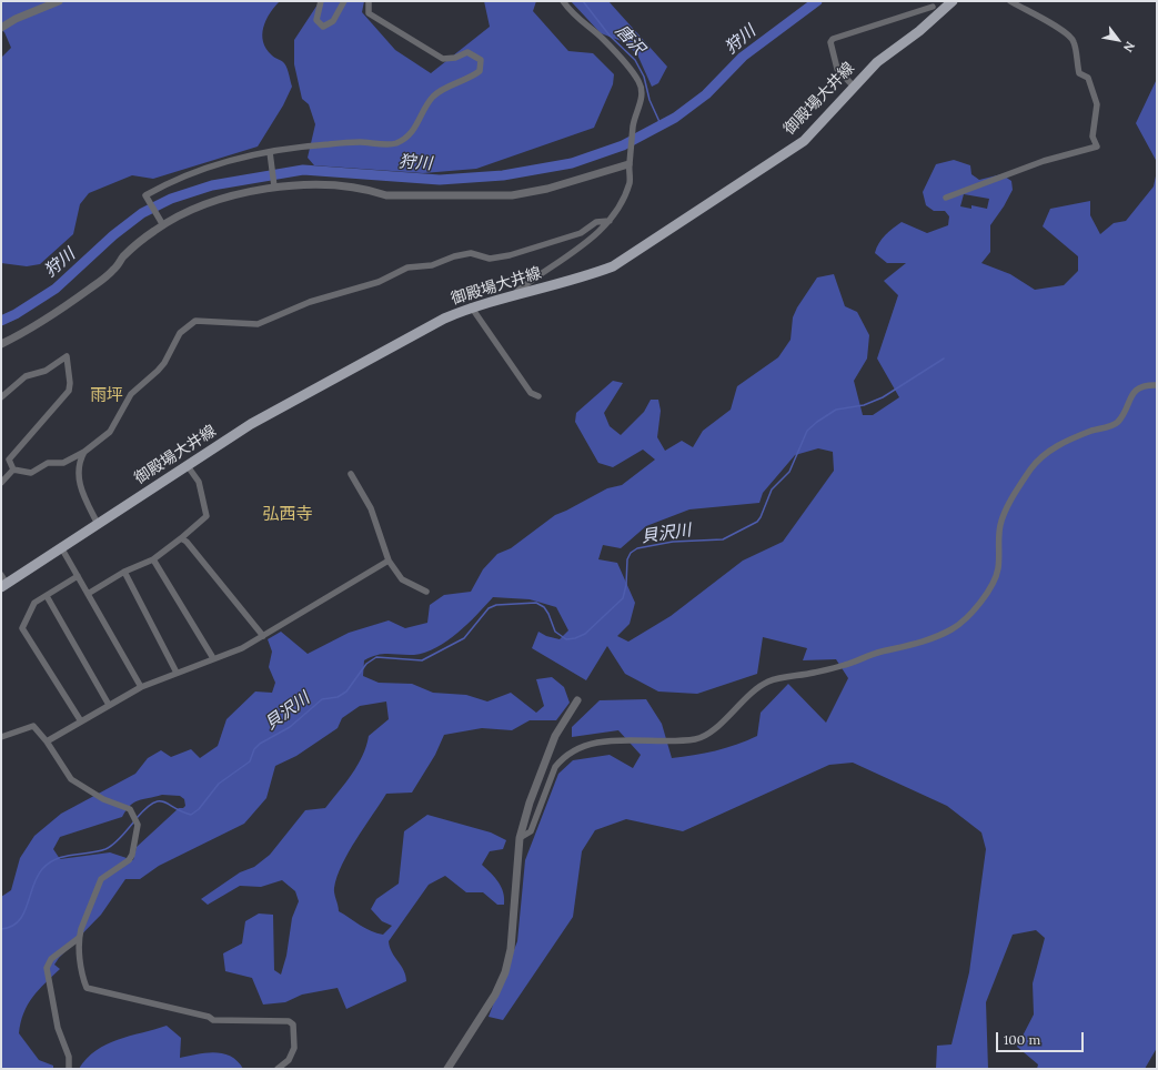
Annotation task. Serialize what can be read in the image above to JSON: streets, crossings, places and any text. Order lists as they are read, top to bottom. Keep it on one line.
{"streets":{"main road":["御殿場大井線"]},"districts":["雨坪","弘西寺"],"water":["唐沢","狩川","貝沢川"],"scale_bar":"100 m","north":"bottom right"}
